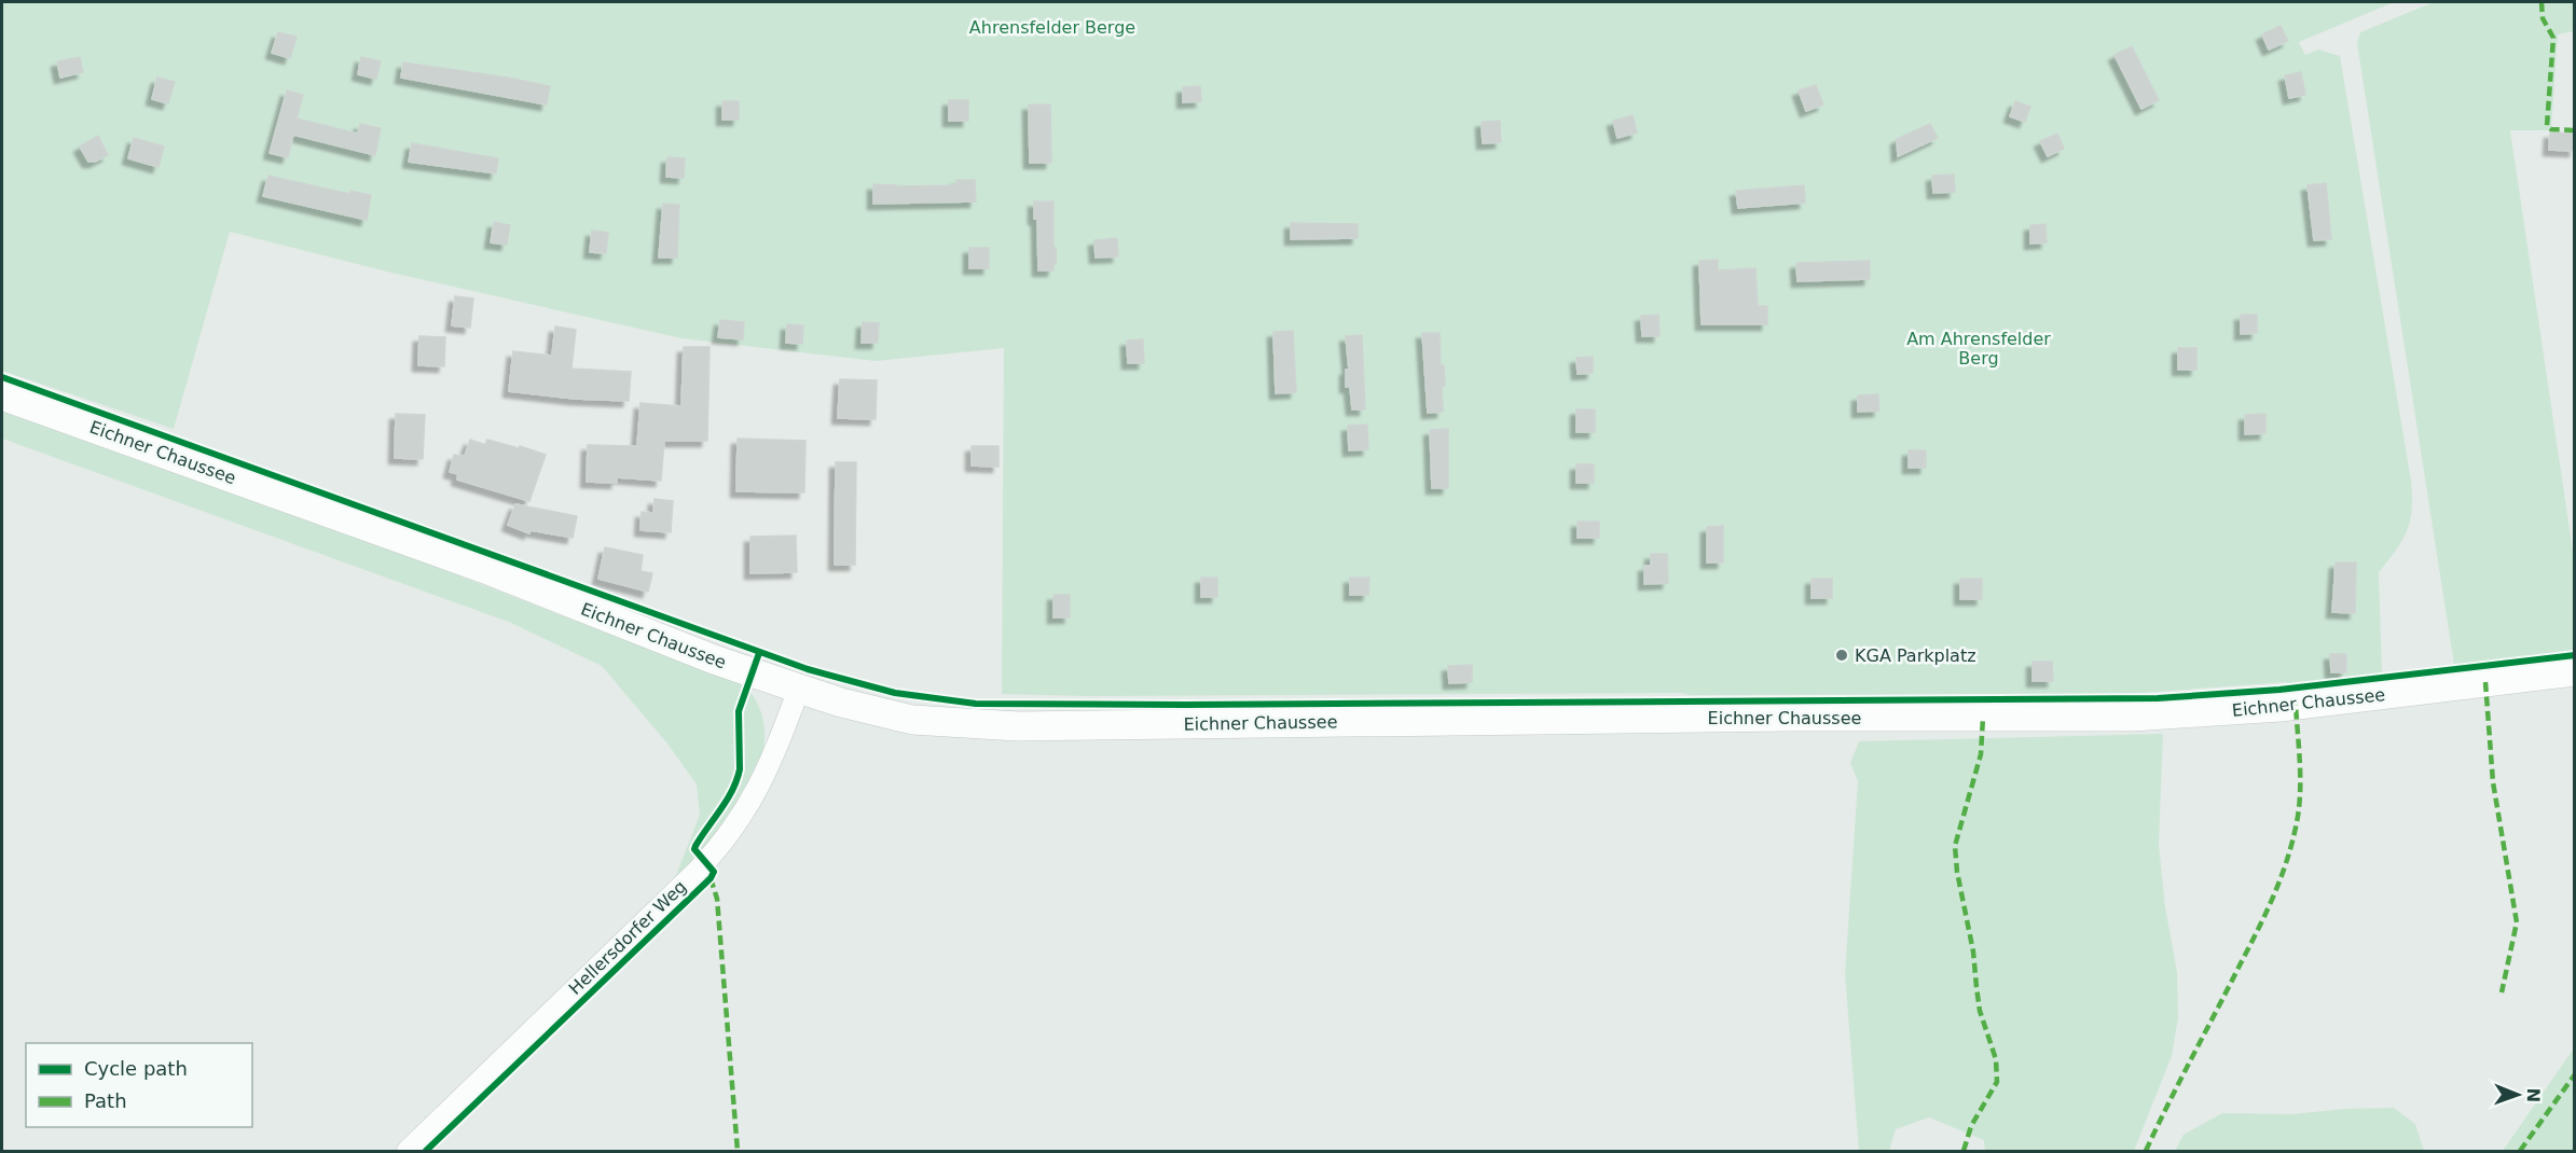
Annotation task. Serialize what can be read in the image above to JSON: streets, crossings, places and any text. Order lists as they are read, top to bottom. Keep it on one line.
{"streets":{"main road":["Eichner Chaussee"],"street":["Hellersdorfer Weg"]},"crossings":[["Eichner Chaussee","Hellersdorfer Weg"]],"parks":["Ahrensfelder Berge","Am Ahrensfelder Berg"],"places":["KGA Parkplatz"],"legend":["Cycle path","Path"],"north":"right"}
